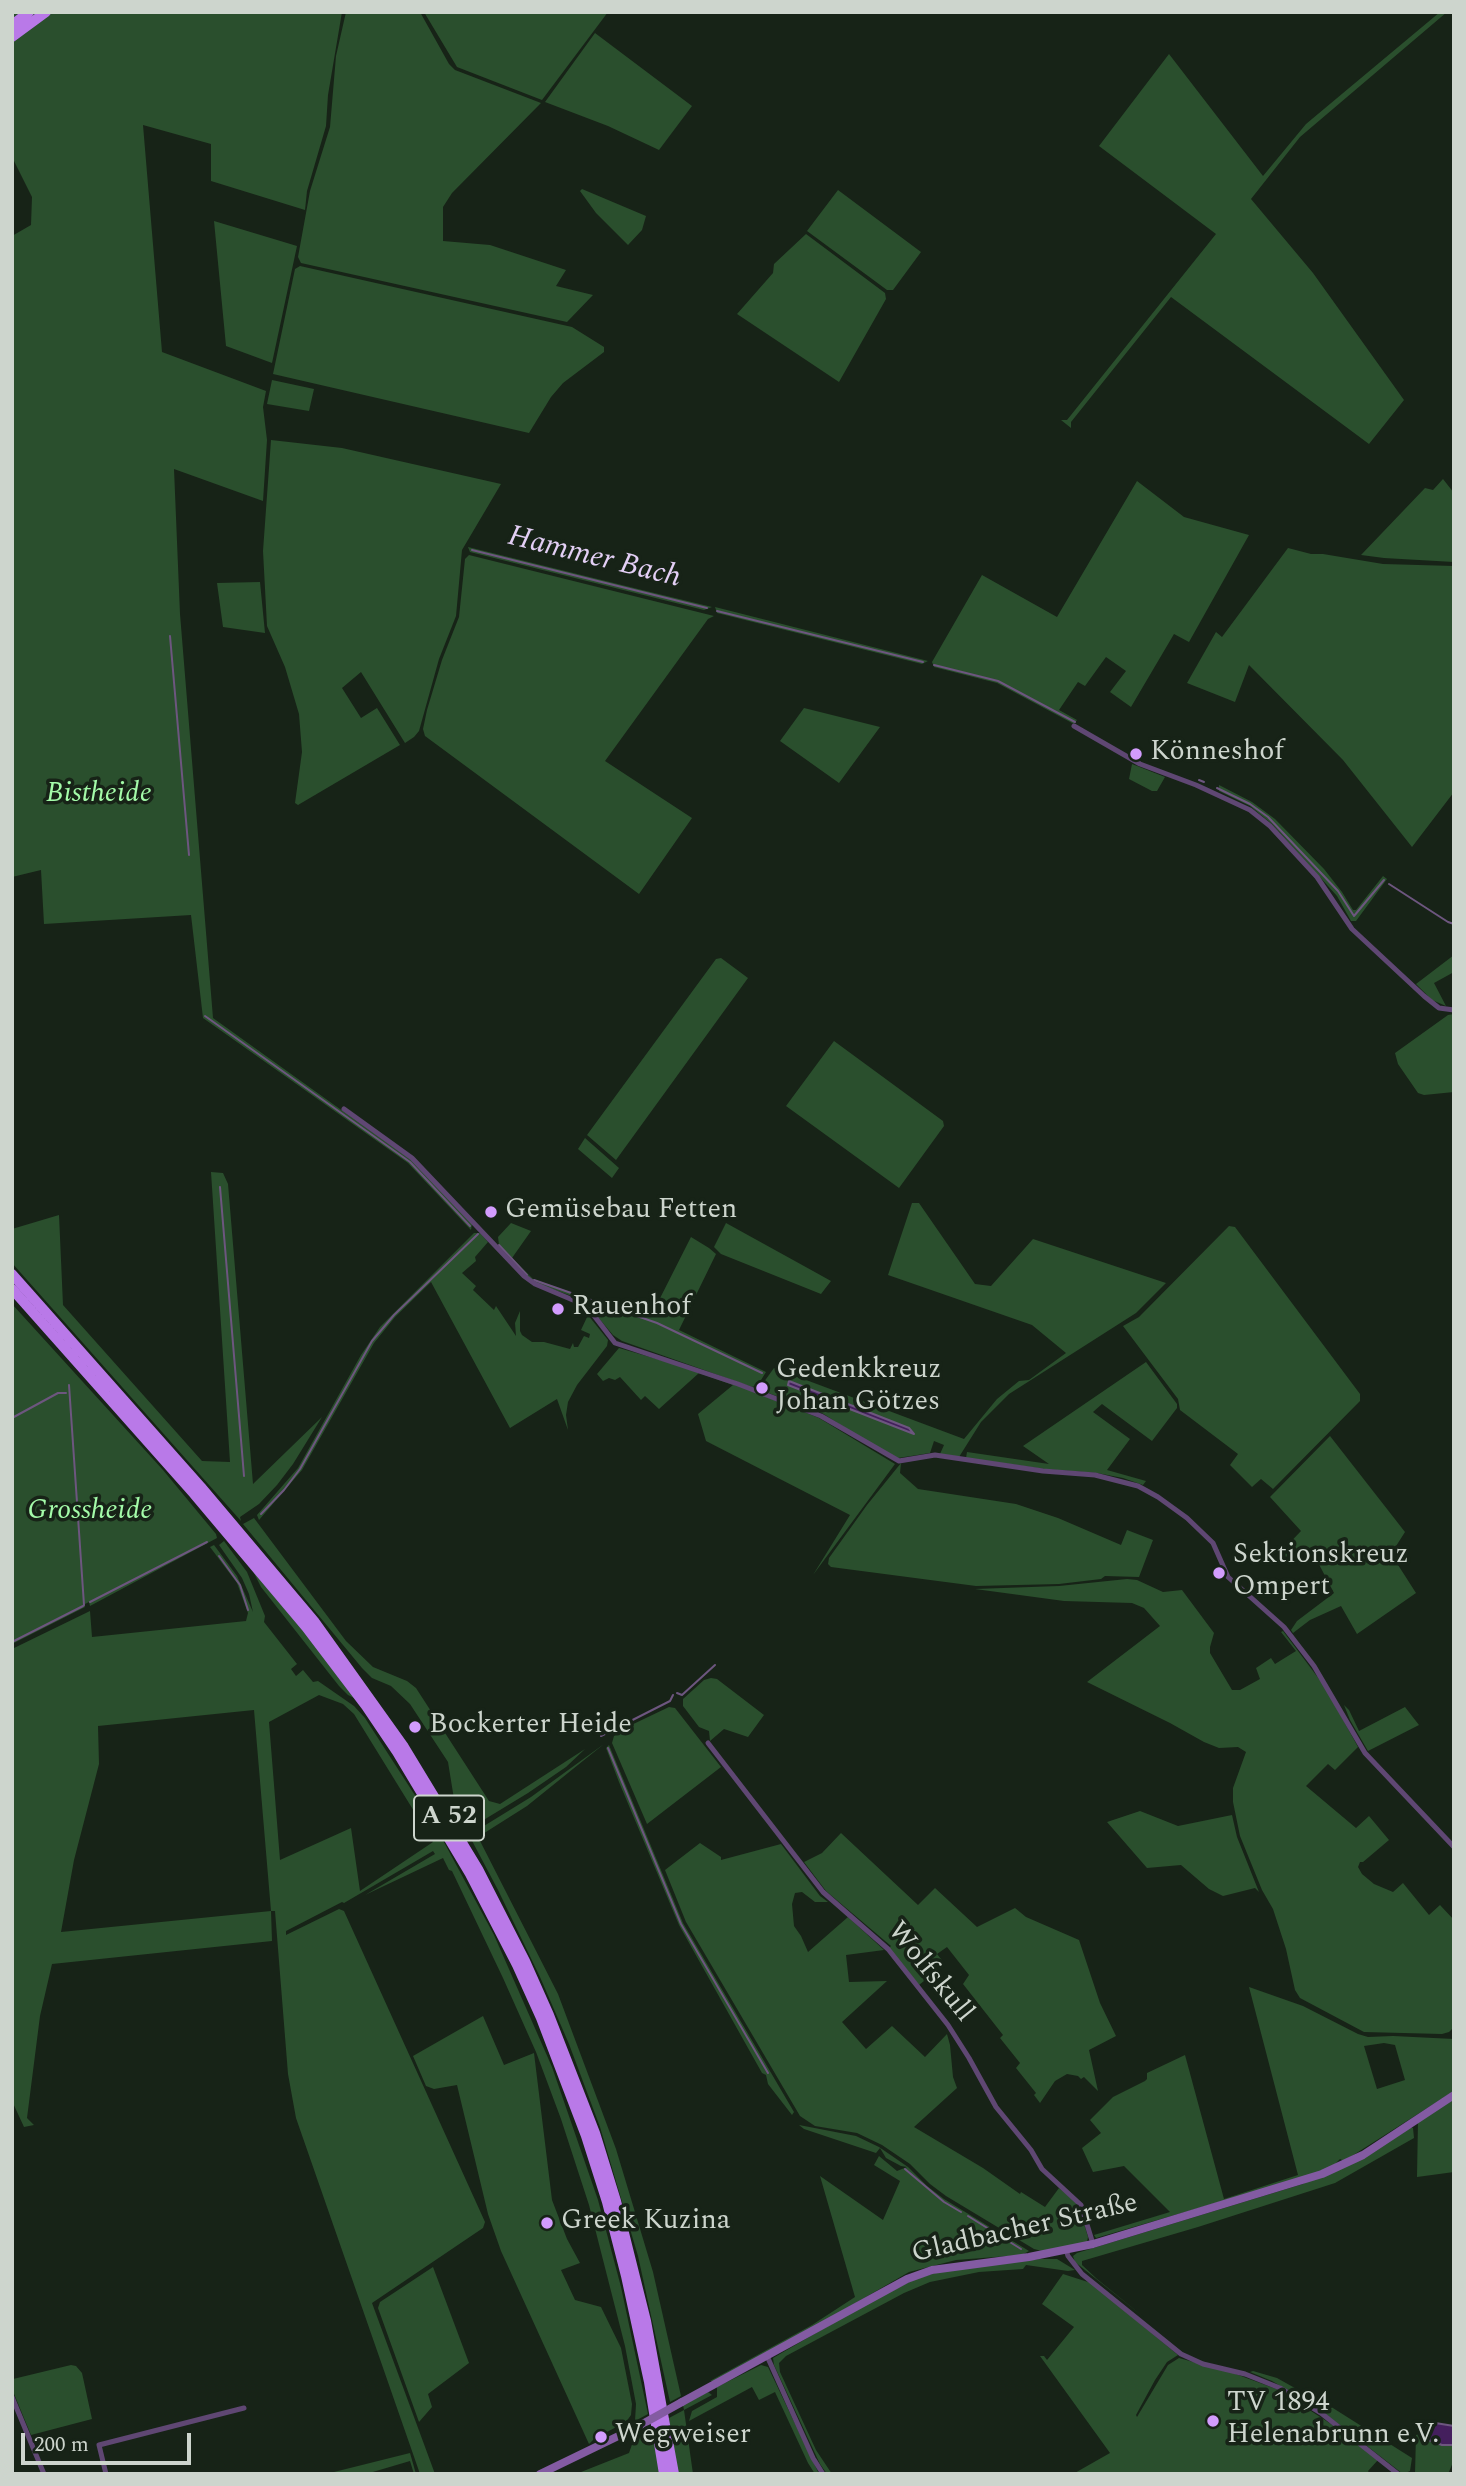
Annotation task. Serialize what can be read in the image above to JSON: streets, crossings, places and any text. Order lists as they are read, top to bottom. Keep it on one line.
{"streets":{"highway":["A 52"],"main road":["Gladbacher Straße"],"street":["Wolfskull"]},"crossings":[["Wolfskull","Gladbacher Straße"]],"water":["Hammer Bach"],"parks":["Bistheide","Grossheide"],"places":["Könneshof","Gemüsebau Fetten","Rauenhof","Gedenkkreuz Johan Götzes","Sektionskreuz Ompert","Bockerter Heide","Greek Kuzina","TV 1894 Helenabrunn e.V.","Wegweiser"],"scale_bar":"200 m"}
